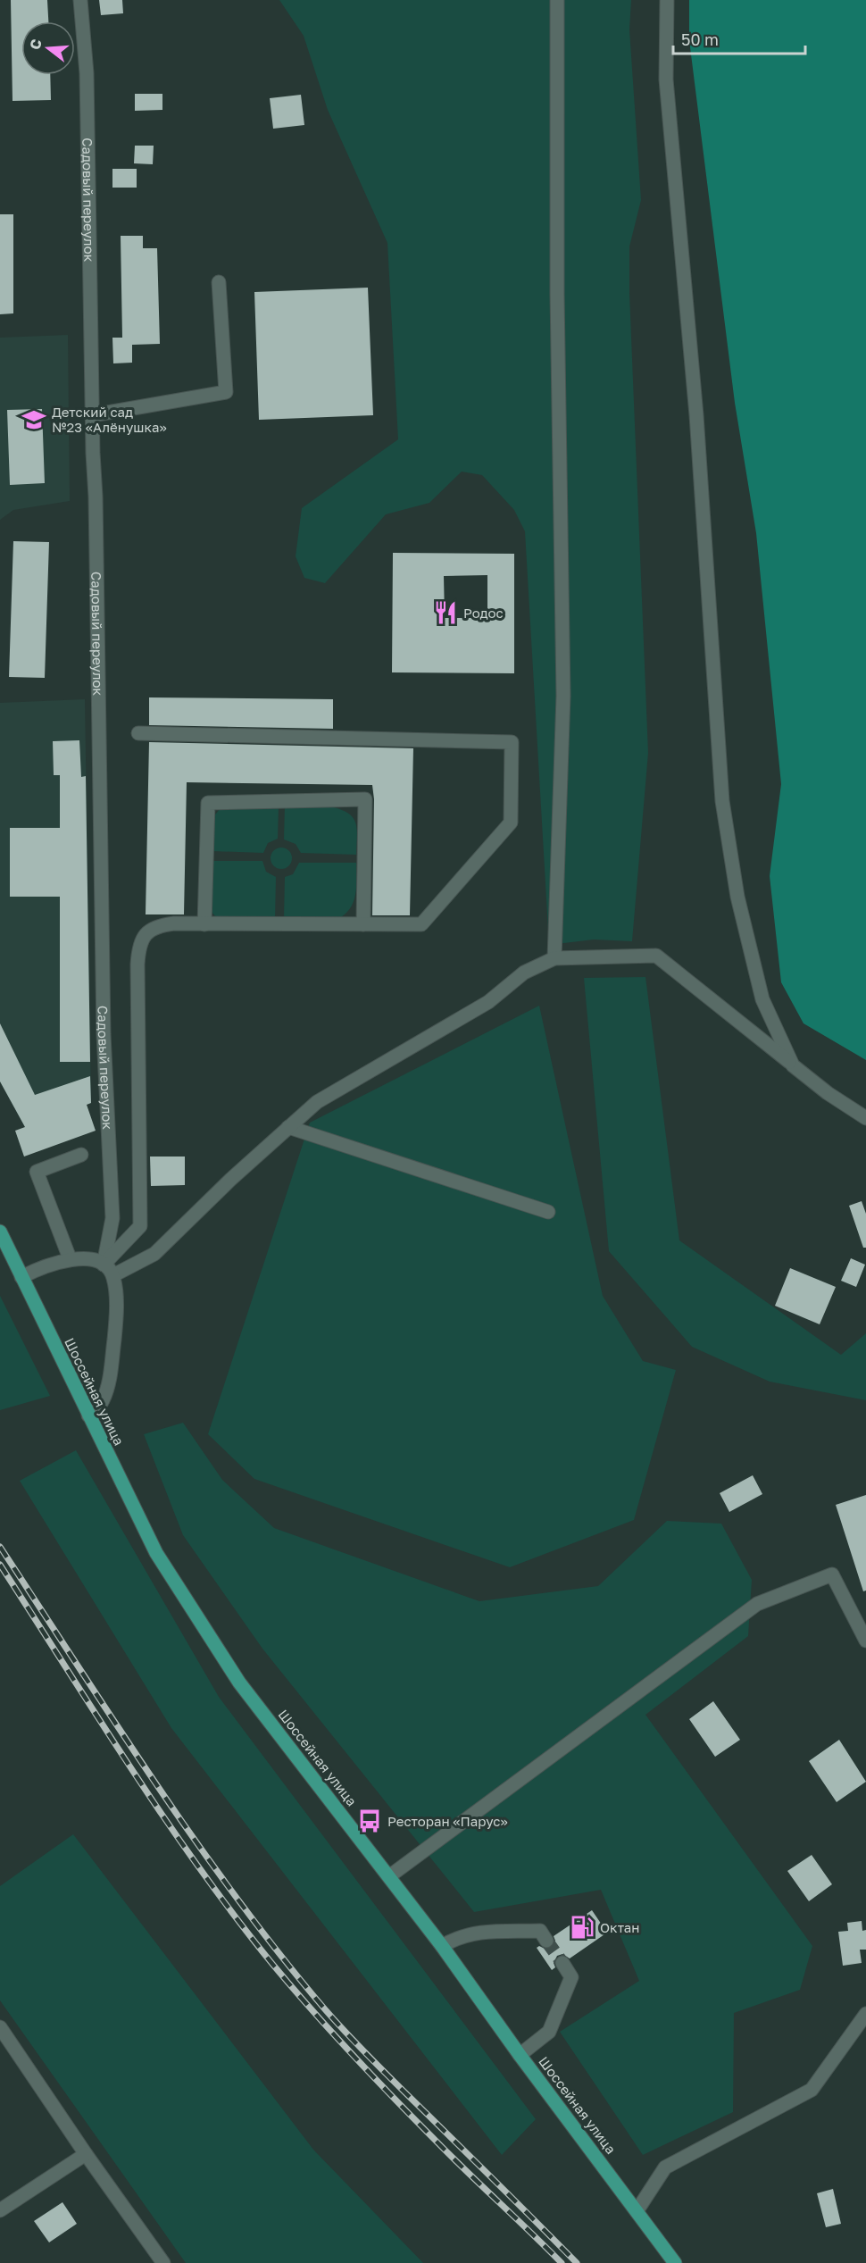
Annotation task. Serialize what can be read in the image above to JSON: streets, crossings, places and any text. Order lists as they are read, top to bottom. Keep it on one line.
{"streets":{"main road":["Шоссейная улица"],"street":["Садовый переулок"]},"places":{"school or university":["Детский сад №23 «Алёнушка»"],"restaurant":["Родос"],"bus stop":["Ресторан «Парус»"],"fuel station":["Октан"]},"scale_bar":"50 m","north":"left"}
